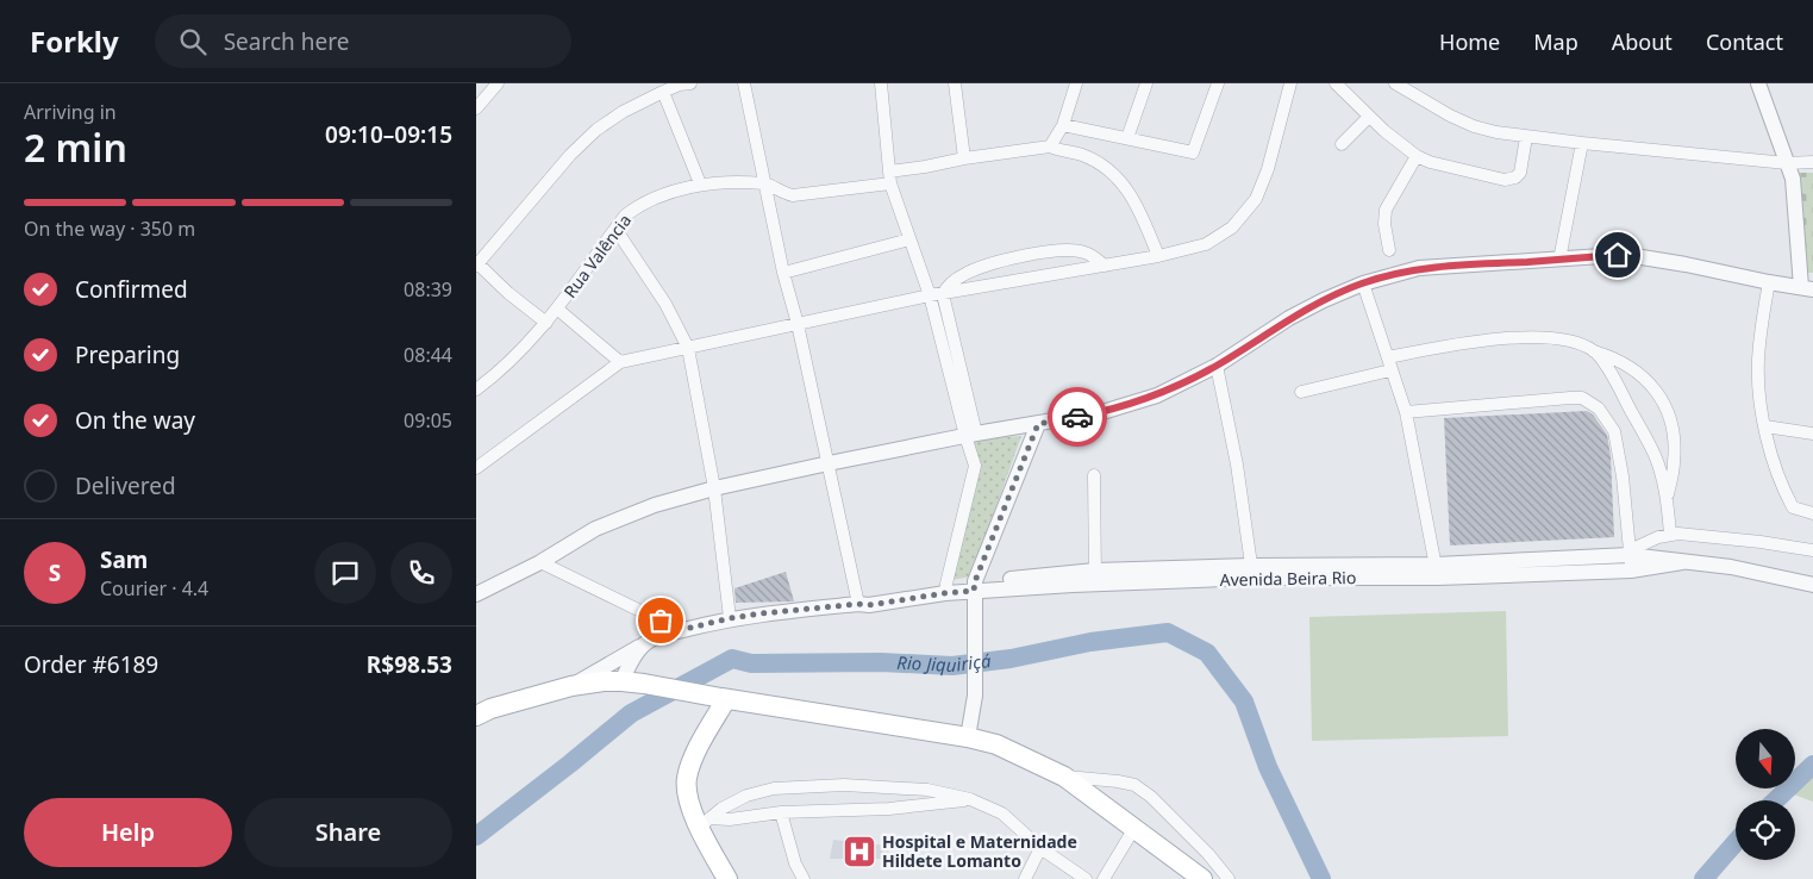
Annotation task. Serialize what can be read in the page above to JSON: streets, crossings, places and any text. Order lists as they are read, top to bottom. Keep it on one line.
{"streets":{"street":["Rua Valência","Avenida Beira Rio"]},"water":["Rio Jiquiriçá"],"places":{"hospital":["Hospital e Maternidade Hildete Lomanto"]},"north":"bottom","page":{"header":"Forkly","search":"Search here","nav":["Home","Map","About","Contact"],"heading":["2 min","Arriving in","09:10–09:15"],"panel":["Sam","Courier · 4.4","Order #6189","R$98.53"],"bar":"On the way · 350 m","list":[["Confirmed","08:39"],["Preparing","08:44"],["On the way","09:05"],"Delivered"],"round":"S","buttons":["Help","Share"]}}
